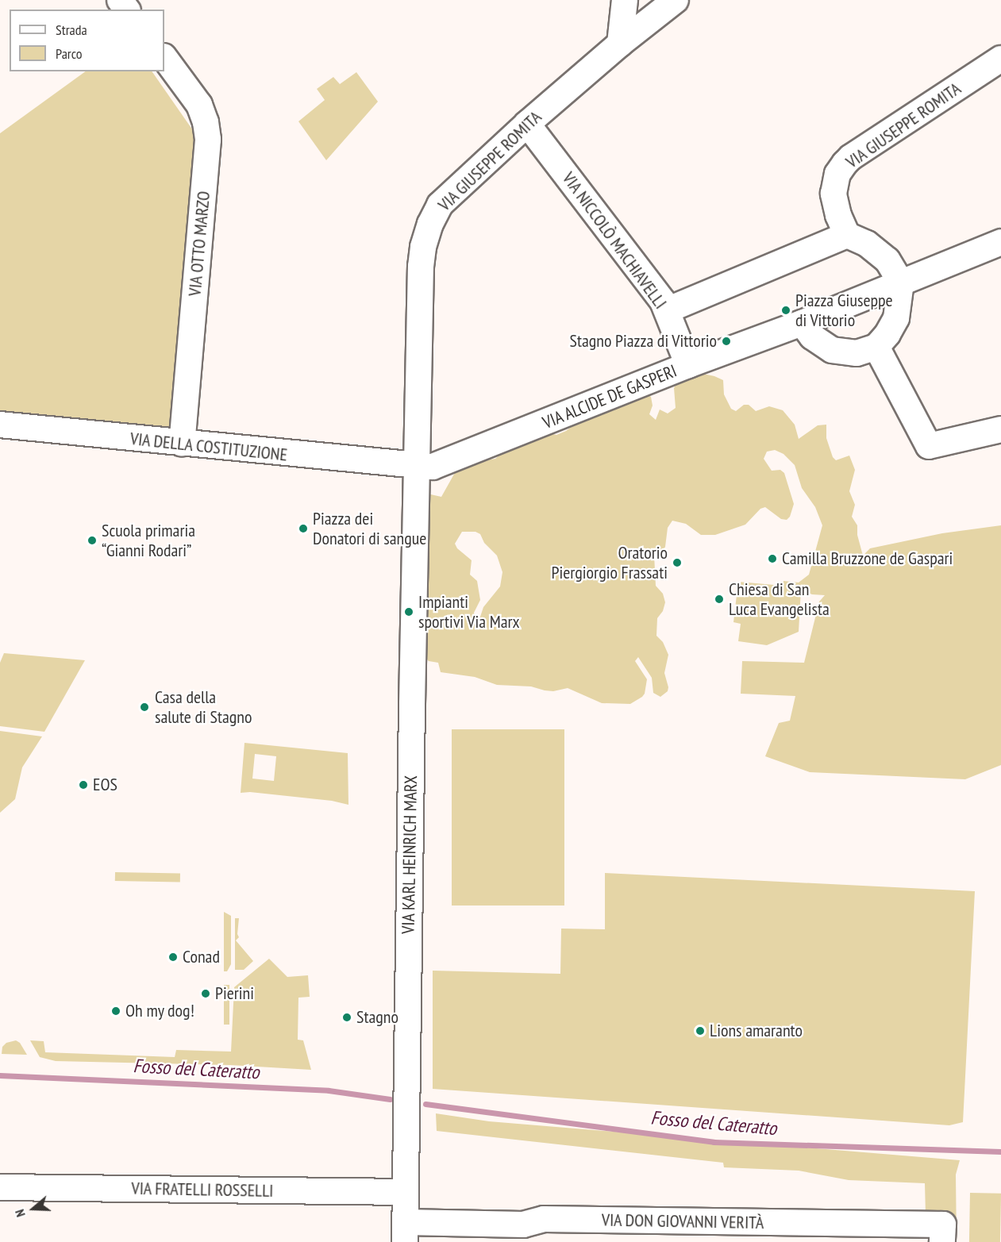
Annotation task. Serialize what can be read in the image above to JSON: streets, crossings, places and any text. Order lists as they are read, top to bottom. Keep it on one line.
{"streets":{"street":["VIA GIUSEPPE ROMITA","VIA NICCOLÒ MACHIAVELLI","VIA OTTO MARZO","VIA ALCIDE DE GASPERI","VIA DELLA COSTITUZIONE","VIA KARL HEINRICH MARX","VIA FRATELLI ROSSELLI","VIA DON GIOVANNI VERITÀ"]},"crossings":[["VIA GIUSEPPE ROMITA","VIA NICCOLÒ MACHIAVELLI"],["VIA GIUSEPPE ROMITA","VIA ALCIDE DE GASPERI"],["VIA GIUSEPPE ROMITA","VIA DELLA COSTITUZIONE"],["VIA GIUSEPPE ROMITA","VIA KARL HEINRICH MARX"],["VIA NICCOLÒ MACHIAVELLI","VIA ALCIDE DE GASPERI"],["VIA OTTO MARZO","VIA DELLA COSTITUZIONE"],["VIA ALCIDE DE GASPERI","VIA DELLA COSTITUZIONE"],["VIA ALCIDE DE GASPERI","VIA KARL HEINRICH MARX"],["VIA DELLA COSTITUZIONE","VIA KARL HEINRICH MARX"],["VIA KARL HEINRICH MARX","VIA FRATELLI ROSSELLI"],["VIA KARL HEINRICH MARX","VIA DON GIOVANNI VERITÀ"]],"water":["Fosso del Cateratto"],"places":["Piazza Giuseppe di Vittorio","Stagno Piazza di Vittorio","Piazza dei Donatori di sangue","Scuola primaria “Gianni Rodari”","Camilla Bruzzone de Gaspari","Oratorio Piergiorgio Frassati","Chiesa di San Luca Evangelista","Impianti sportivi Via Marx","Casa della salute di Stagno","EOS","Conad","Pierini","Oh my dog!","Stagno","Lions amaranto"],"legend":["Strada","Parco"],"north":"left"}
